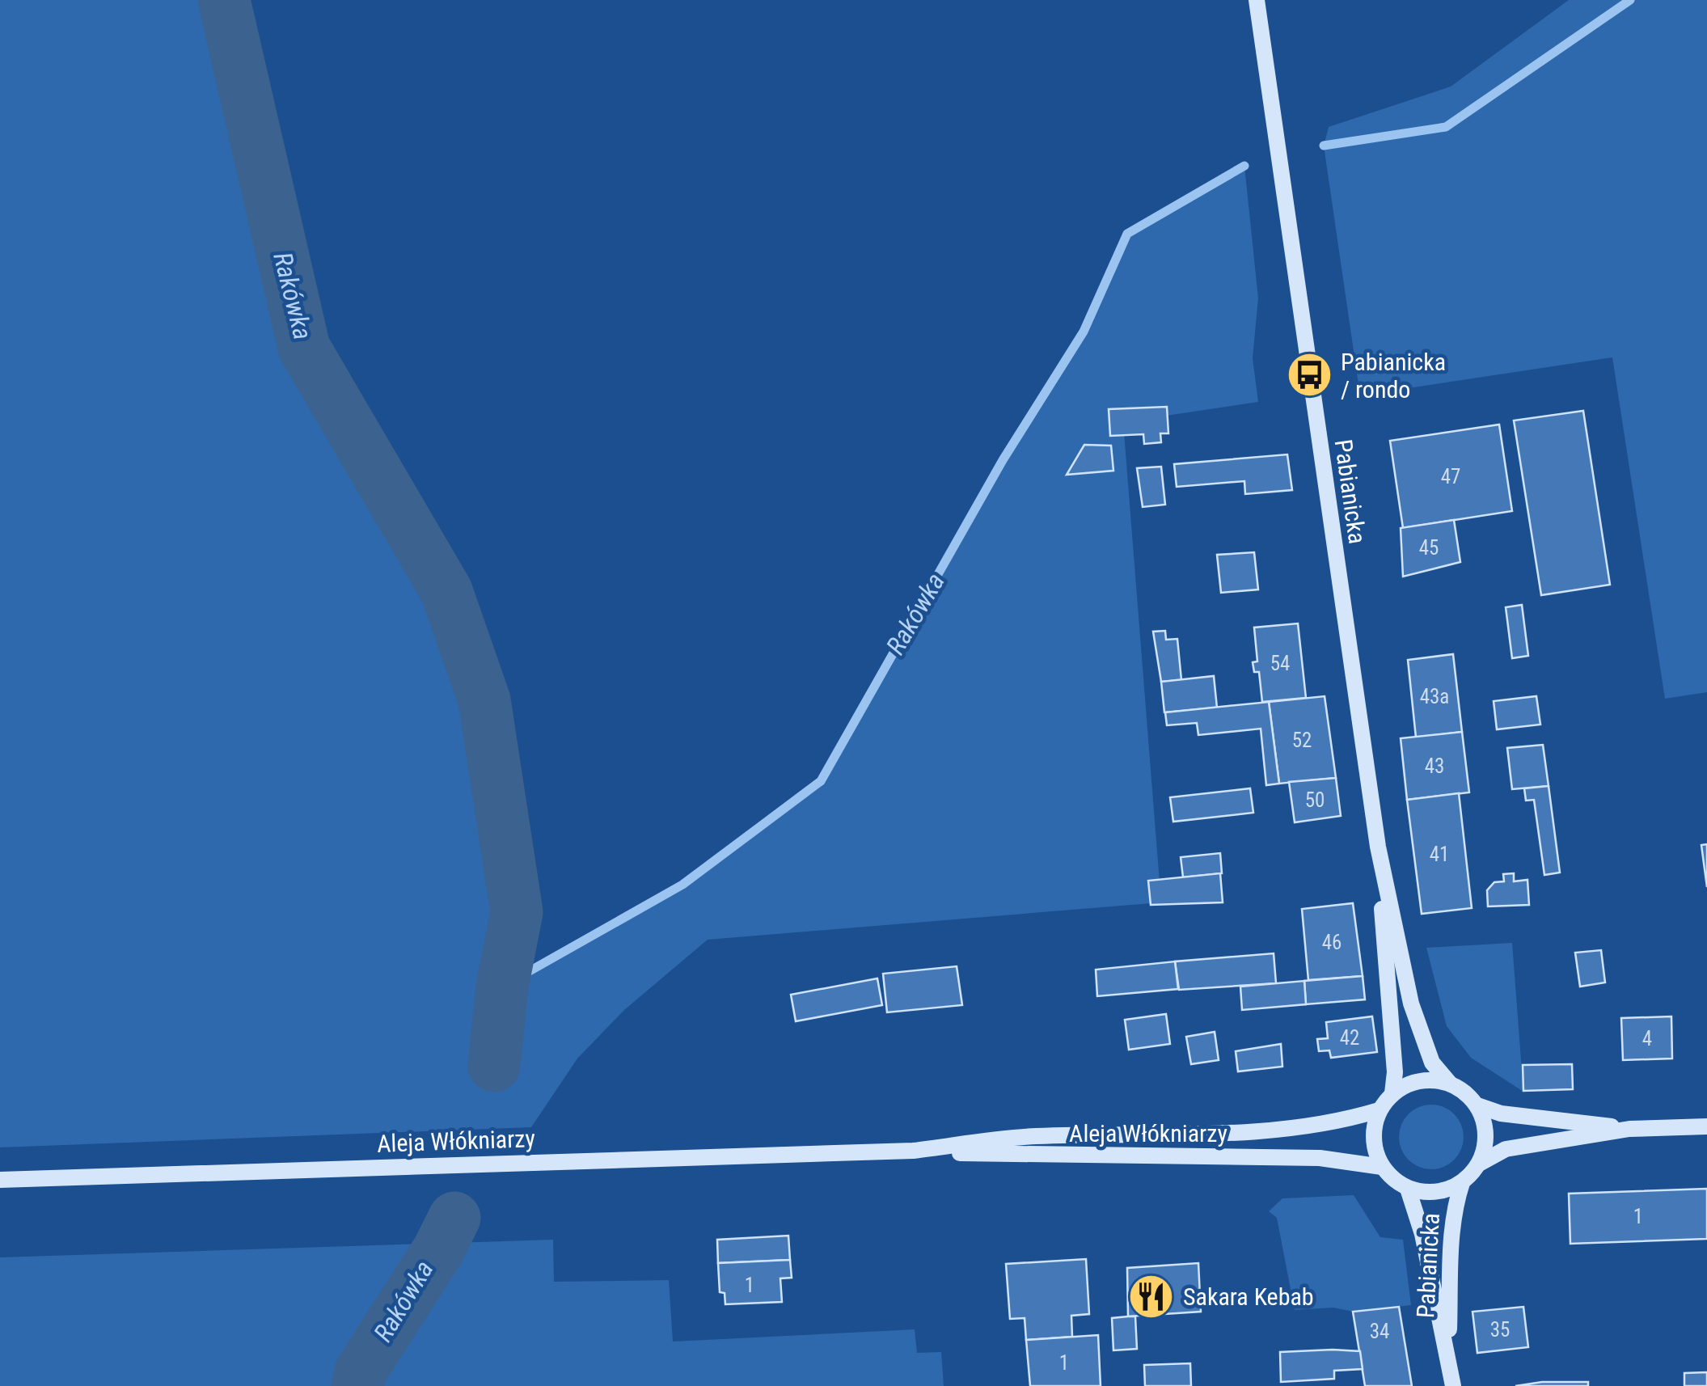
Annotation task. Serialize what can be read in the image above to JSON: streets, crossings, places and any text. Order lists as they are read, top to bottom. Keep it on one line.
{"streets":{"main road":["Pabianicka","Aleja Włókniarzy"]},"crossings":[["Pabianicka","Aleja Włókniarzy"]],"water":["Rakówka"],"places":{"bus stop":["Pabianicka / rondo"],"restaurant":["Sakara Kebab"]},"house_numbers":["47","45","54","43a","52","43","50","41","46","42","4","1","1","35","34","1"]}
